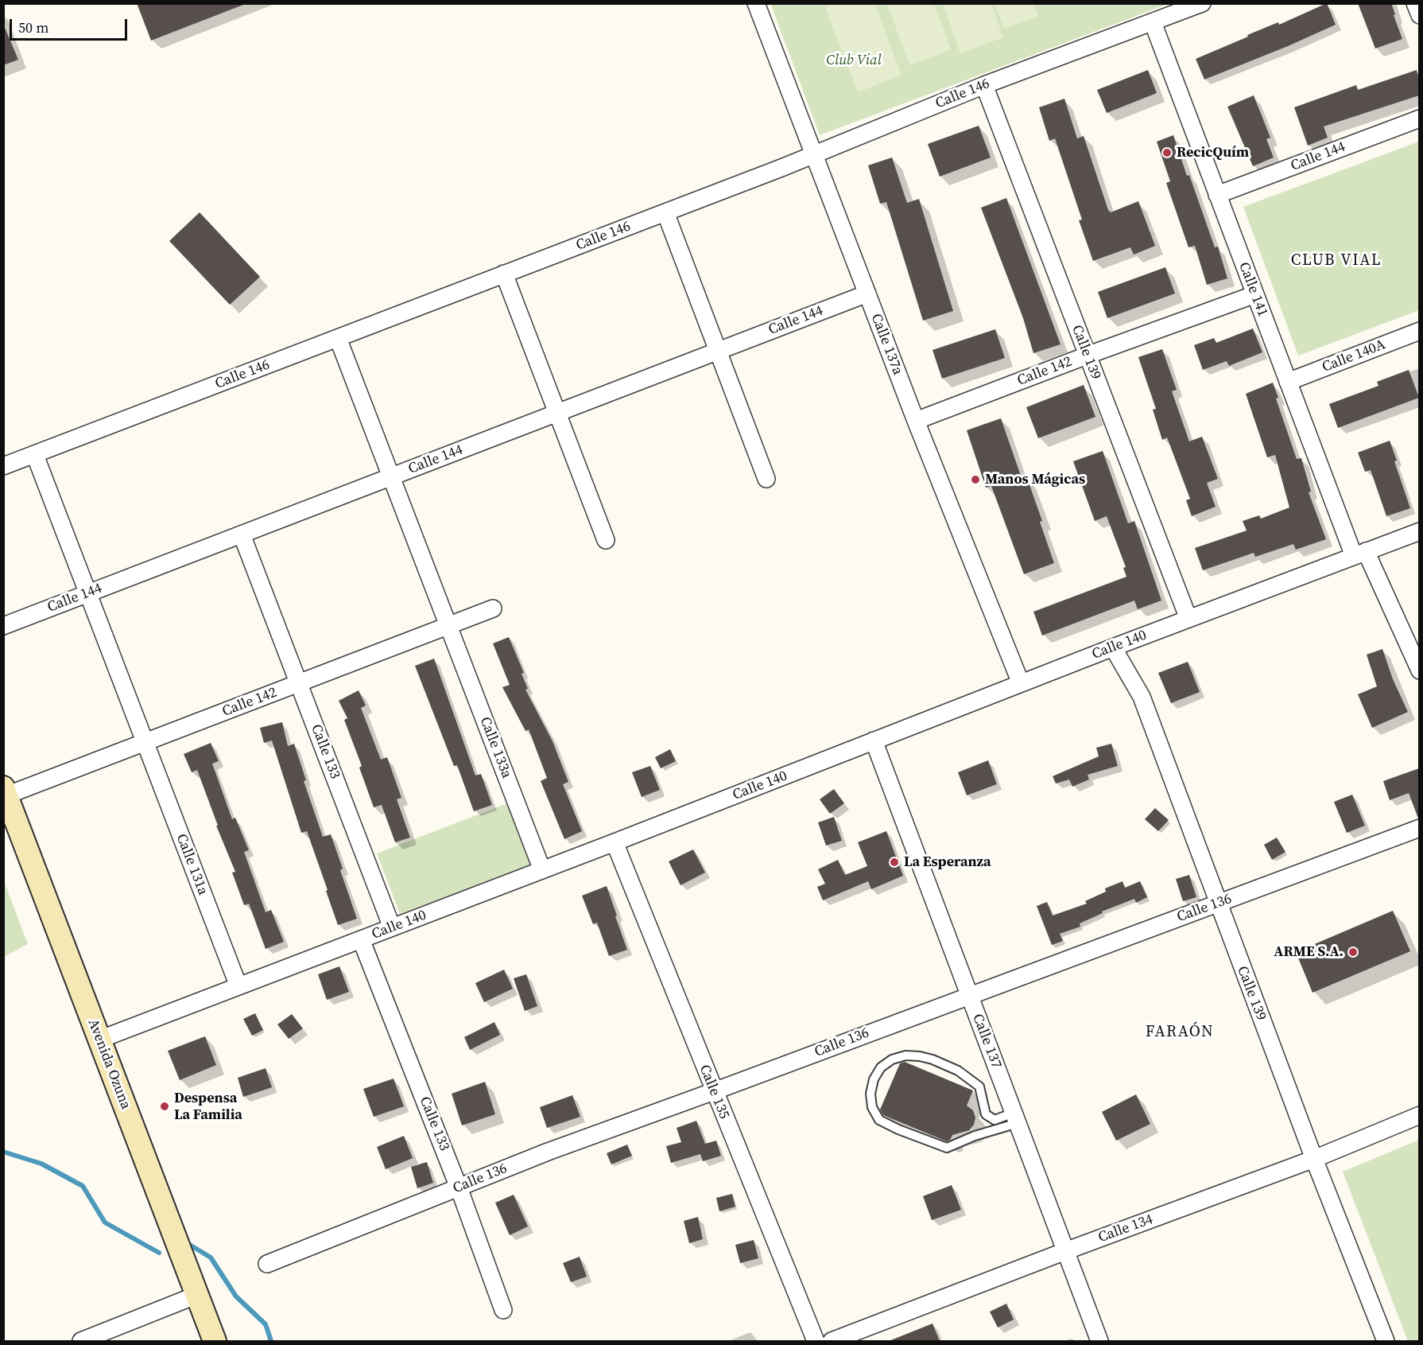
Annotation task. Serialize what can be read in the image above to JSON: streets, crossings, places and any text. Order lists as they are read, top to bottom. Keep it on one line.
{"streets":{"main road":["Avenida Ozuna"],"street":["Calle 146","Calle 144","Calle 141","Calle 137a","Calle 139","Calle 140A","Calle 142","Calle 140","Calle 133a","Calle 133","Calle 131a","Calle 136","Calle 137","Calle 135","Calle 134"]},"crossings":[["Calle 146","Calle 141"],["Calle 146","Calle 137a"],["Calle 146","Calle 139"],["Calle 146","Calle 133a"],["Calle 146","Calle 131a"],["Calle 144","Calle 141"],["Calle 144","Calle 137a"],["Calle 144","Calle 133a"],["Calle 144","Calle 133"],["Calle 144","Calle 131a"],["Calle 141","Calle 140A"],["Calle 141","Calle 142"],["Calle 141","Calle 140"],["Calle 137a","Calle 142"],["Calle 137a","Calle 140"],["Calle 139","Calle 142"],["Calle 139","Calle 140"],["Calle 139","Calle 136"],["Calle 139","Calle 134"],["Calle 142","Calle 133a"],["Calle 142","Calle 133"],["Calle 142","Calle 131a"],["Calle 142","Avenida Ozuna"],["Calle 140","Calle 133a"],["Calle 140","Calle 133"],["Calle 140","Calle 131a"],["Calle 140","Calle 137"],["Calle 140","Avenida Ozuna"],["Calle 140","Calle 135"],["Calle 133","Calle 136"],["Calle 136","Calle 137"],["Calle 136","Calle 135"],["Calle 137","Calle 134"]],"districts":["CLUB VIAL","FARAÓN"],"parks":["Club Vial"],"places":["RecicQuím","Manos Mágicas","La Esperanza","ARME S.A.","Despensa La Familia"],"scale_bar":"50 m"}
